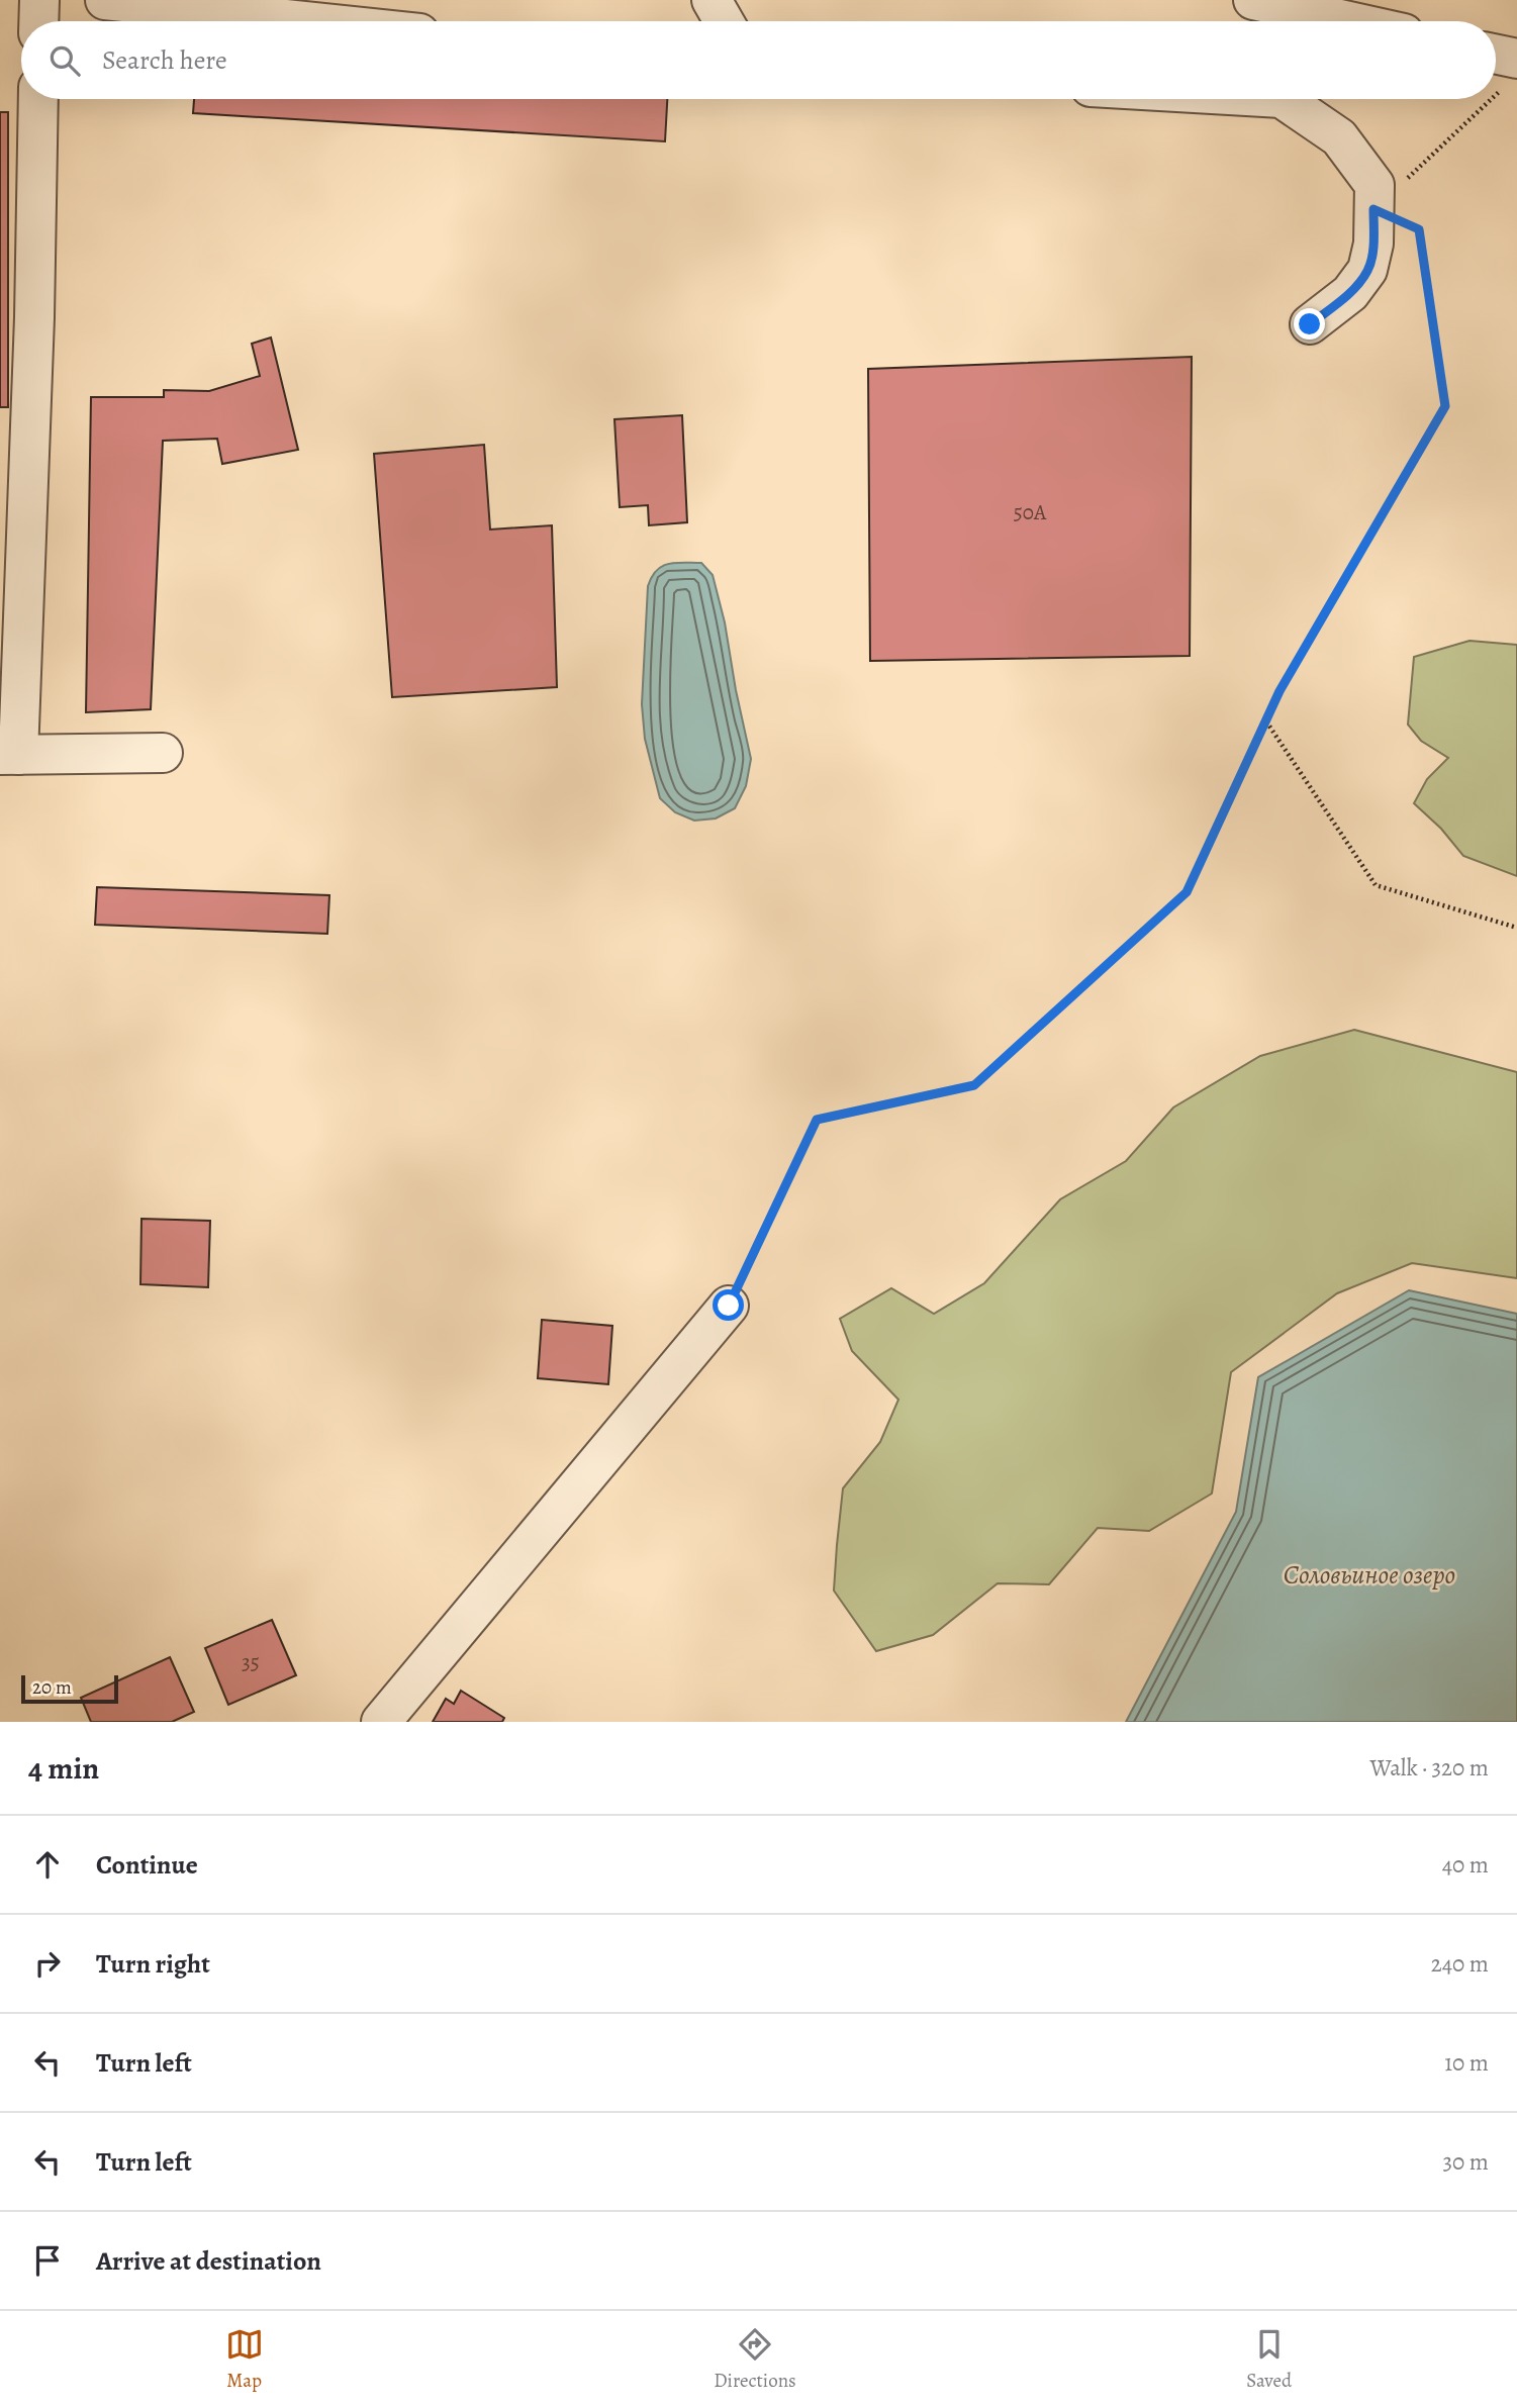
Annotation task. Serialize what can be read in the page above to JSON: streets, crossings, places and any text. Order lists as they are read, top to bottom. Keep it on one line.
{"water":["Соловьиное озеро"],"house_numbers":["50А","35"],"scale_bar":"20 m","page":{"search":"Search here","scale":"20 m","heading":["4 min","Walk · 320 m"],"list":[["Continue","40 m"],["Turn right","240 m"],["Turn left","10 m"],["Turn left","30 m"],"Arrive at destination"],"nav":["Map","Directions","Saved"]}}
